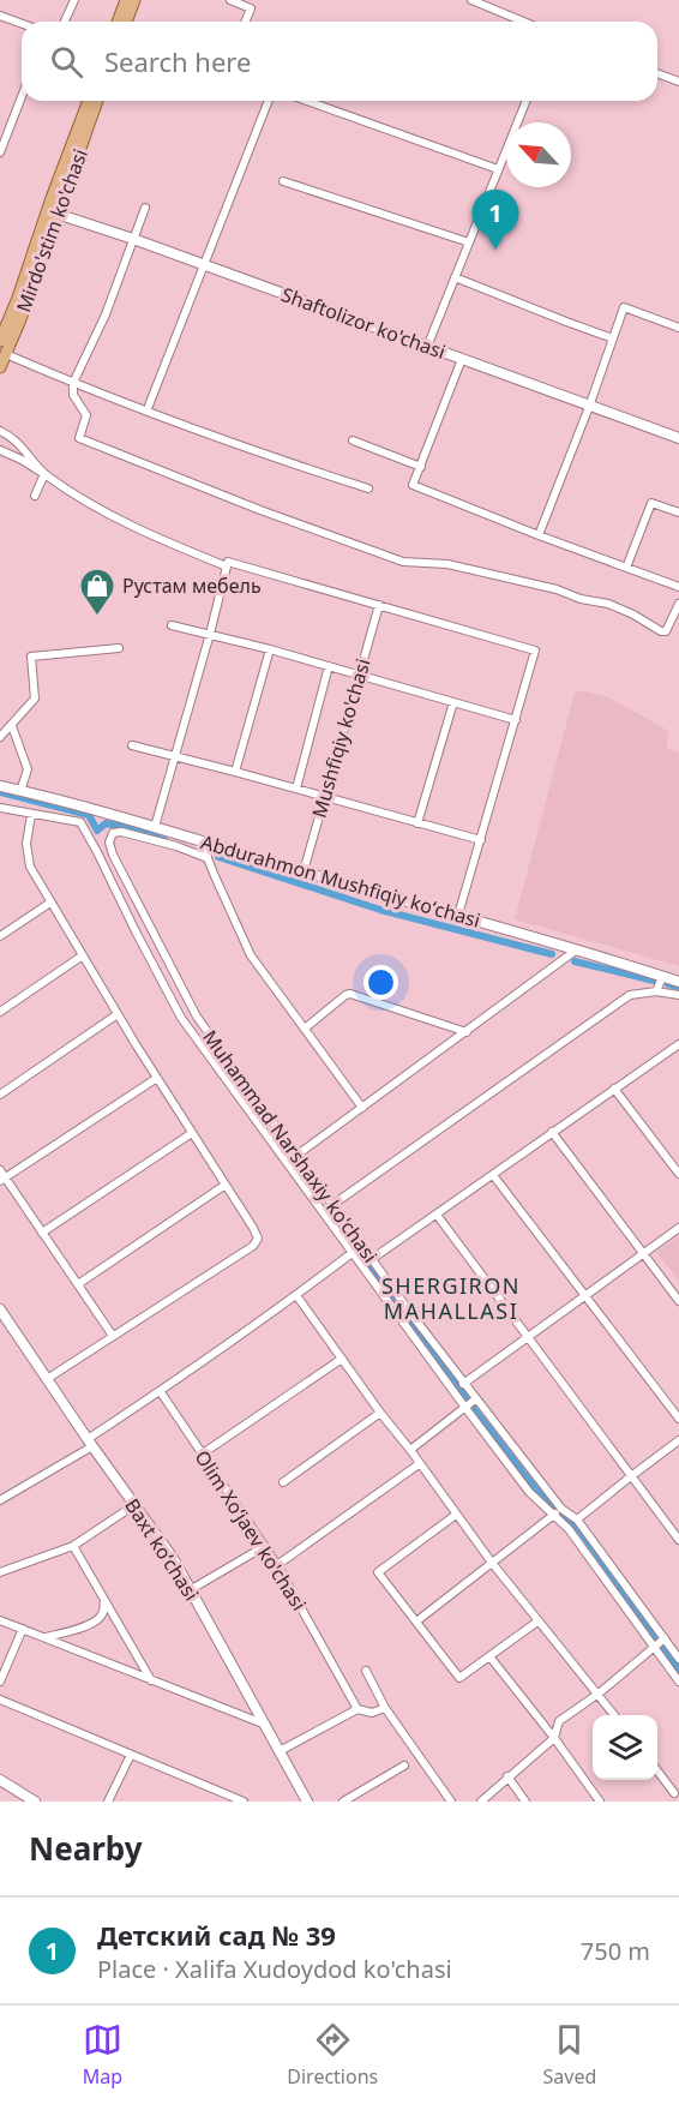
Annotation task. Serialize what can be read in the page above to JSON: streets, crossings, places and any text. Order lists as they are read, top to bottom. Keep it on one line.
{"streets":{"main road":["Mirdo'stim ko'chasi","Baxt koʻchasi"],"street":["Shaftolizor ko'chasi","Mushfiqiy ko'chasi","Abdurahmon Mushfiqiy koʻchasi","Muhammad Narshaxiy ko'chasi","Olim Xoʻjaev ko'chasi"]},"crossings":[["Mirdo'stim ko'chasi","Shaftolizor ko'chasi"],["Mushfiqiy ko'chasi","Abdurahmon Mushfiqiy koʻchasi"]],"districts":["SHERGIRON MAHALLASI"],"places":{"shop":["Рустам мебель"]},"north":"top left","page":{"search":"Search here","pins":"1","heading":"Nearby","list":[{"mark":"1","name":"Детский сад № 39","note":"Place · Xalifa Xudoydod ko'chasi","value":"750 m"}],"nav":["Map","Directions","Saved"]}}
